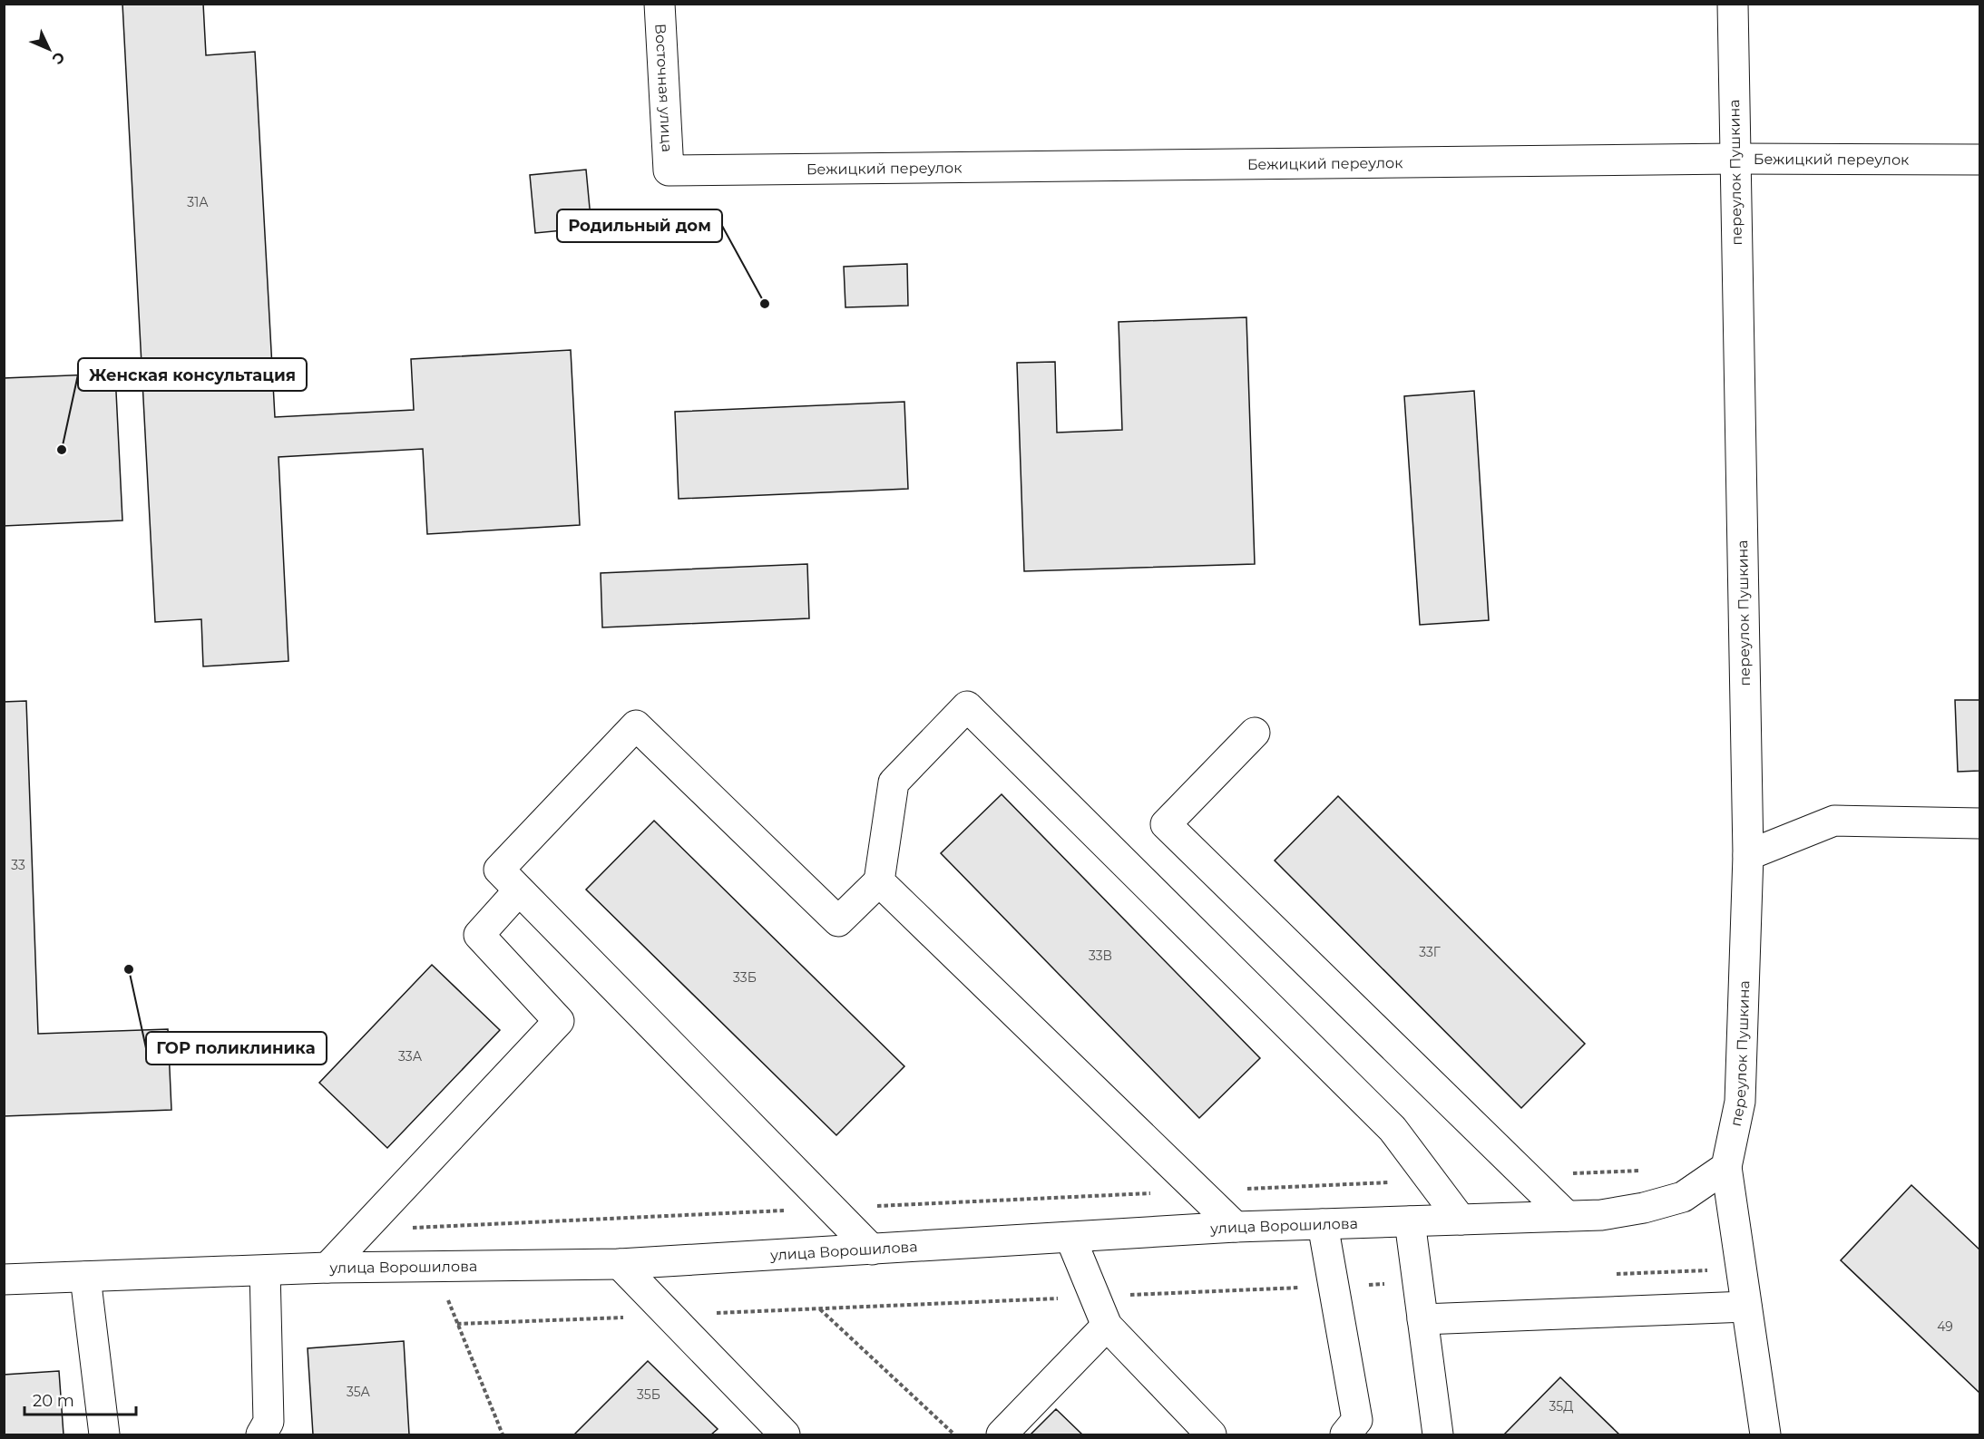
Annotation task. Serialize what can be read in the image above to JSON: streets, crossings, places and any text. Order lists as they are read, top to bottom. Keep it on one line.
{"streets":{"street":["Восточная улица","Бежицкий переулок","переулок Пушкина","улица Ворошилова"]},"crossings":[["Восточная улица","Бежицкий переулок"],["Бежицкий переулок","переулок Пушкина"],["переулок Пушкина","улица Ворошилова"]],"places":["Родильный дом","Женская консультация","ГОР поликлиника"],"house_numbers":["31А","33","33Г","33В","33Б","33А","49","35А","35Б","35Д"],"scale_bar":"20 m","north":"bottom right"}
